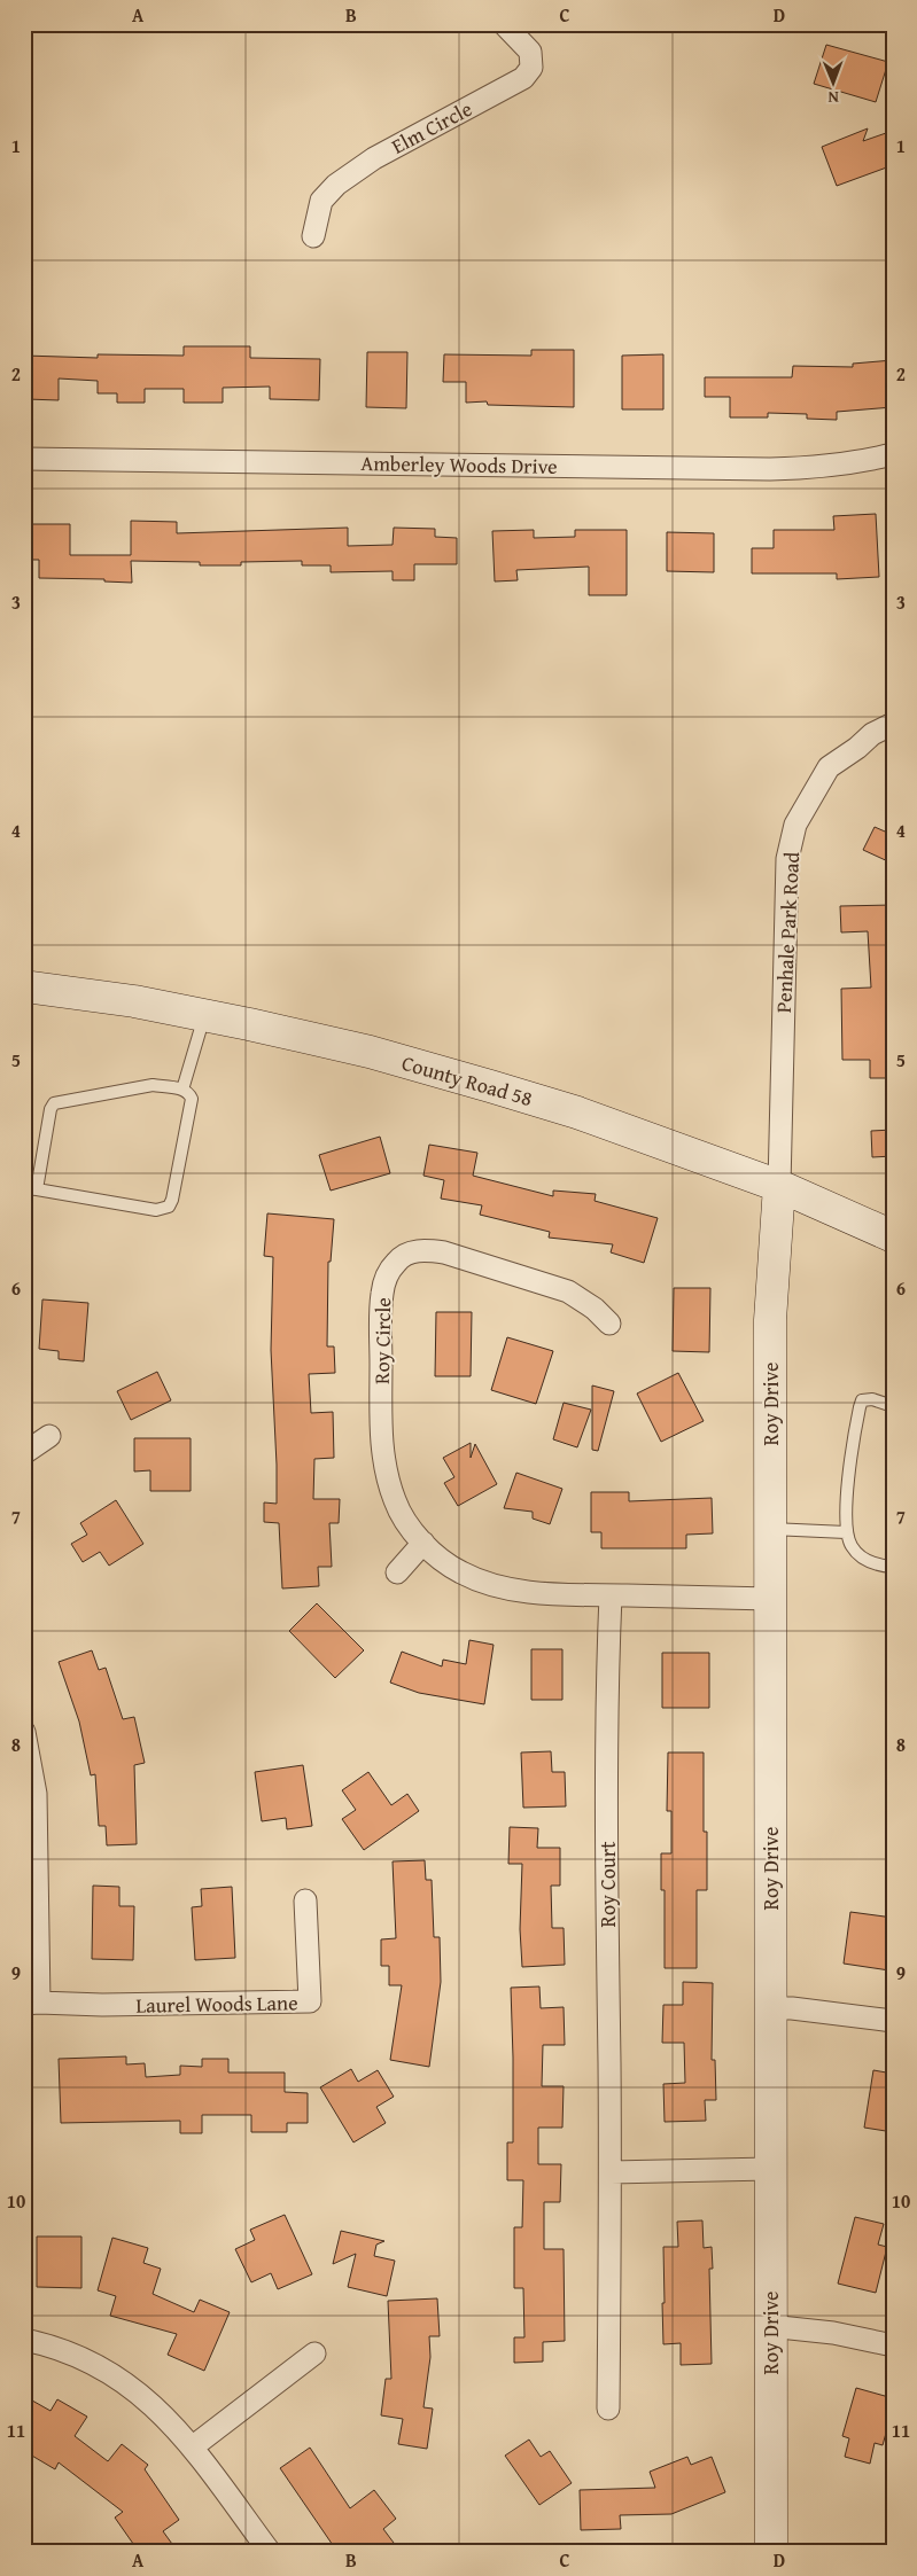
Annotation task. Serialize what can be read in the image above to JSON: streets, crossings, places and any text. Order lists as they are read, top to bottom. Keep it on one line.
{"streets":{"street":["Elm Circle","Amberley Woods Drive","Penhale Park Road","County Road 58","Roy Circle","Roy Drive","Roy Court","Laurel Woods Lane"]},"crossings":[["Penhale Park Road","County Road 58"],["Penhale Park Road","Roy Drive"],["County Road 58","Roy Drive"],["Roy Circle","Roy Drive"],["Roy Circle","Roy Court"]],"north":"bottom","grid":{"columns":["A","B","C","D"],"rows":["1","2","3","4","5","6","7","8","9","10","11"]}}
